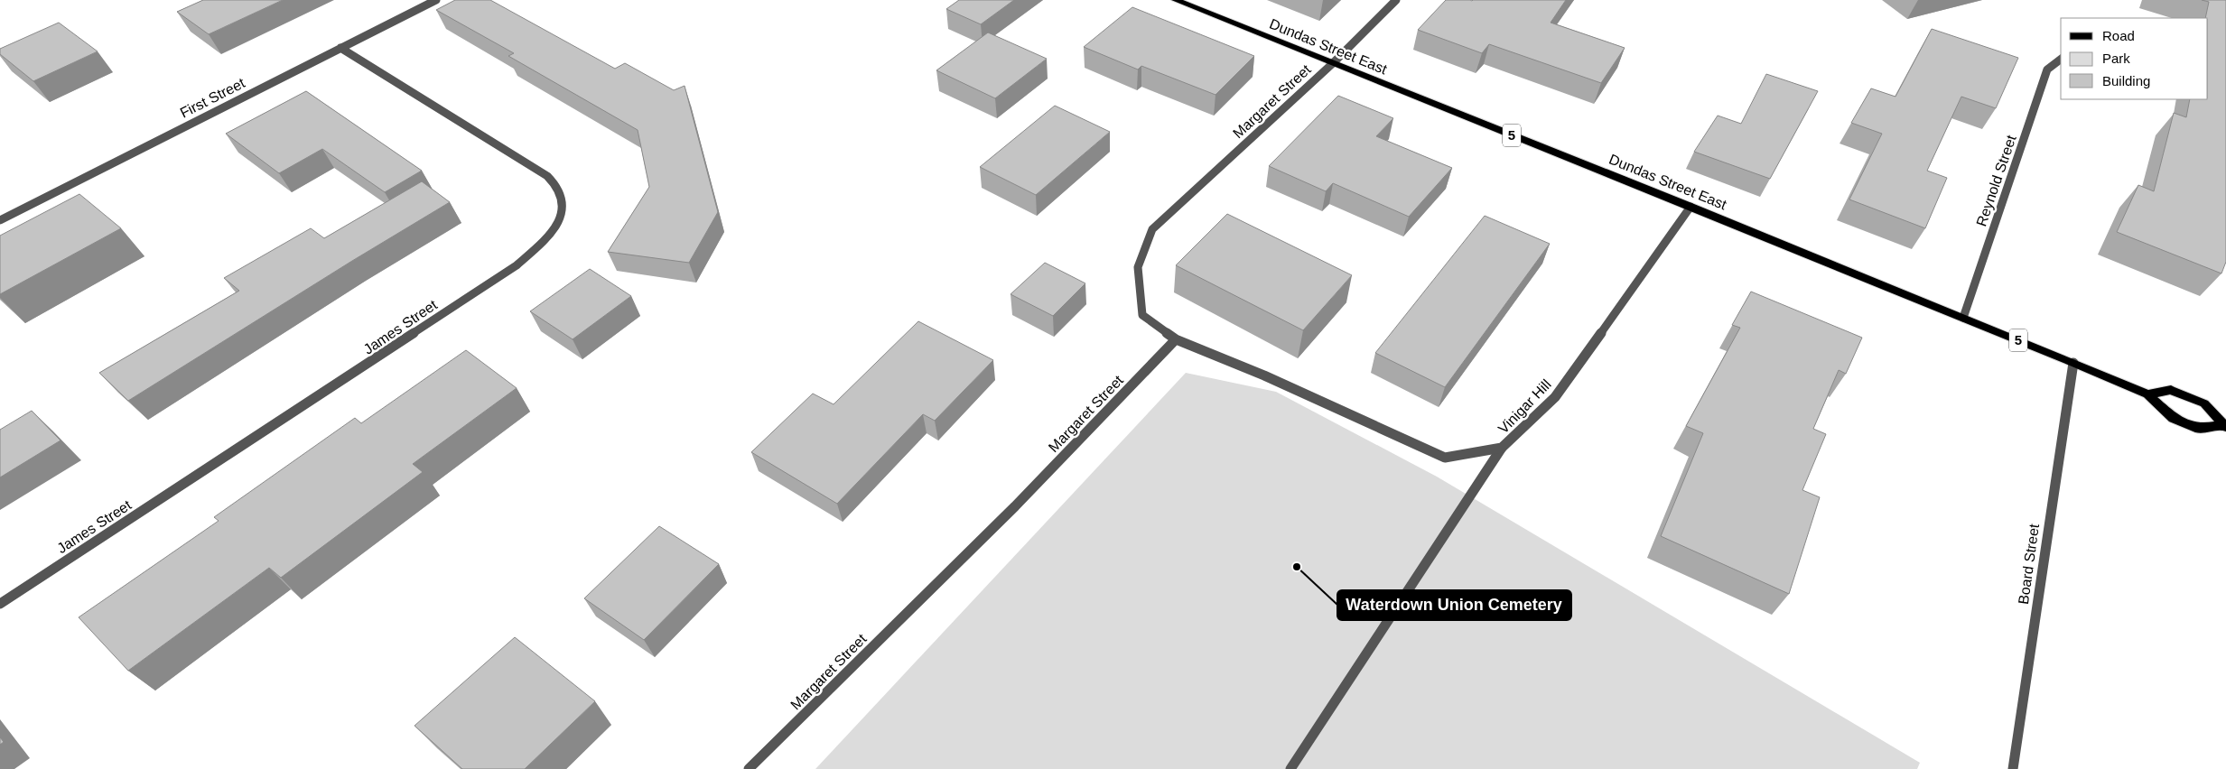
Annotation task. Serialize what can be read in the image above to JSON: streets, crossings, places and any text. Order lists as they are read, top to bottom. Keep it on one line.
{"streets":{"main road":["Dundas Street East","5"],"street":["First Street","Margaret Street","Reynold Street","James Street","Vinigar Hill","Board Street"]},"crossings":[["Dundas Street East","Margaret Street"],["Dundas Street East","Reynold Street"],["Dundas Street East","Vinigar Hill"],["Dundas Street East","Board Street"],["First Street","James Street"],["Margaret Street","Vinigar Hill"]],"places":["Waterdown Union Cemetery"],"legend":["Road","Park","Building"]}
